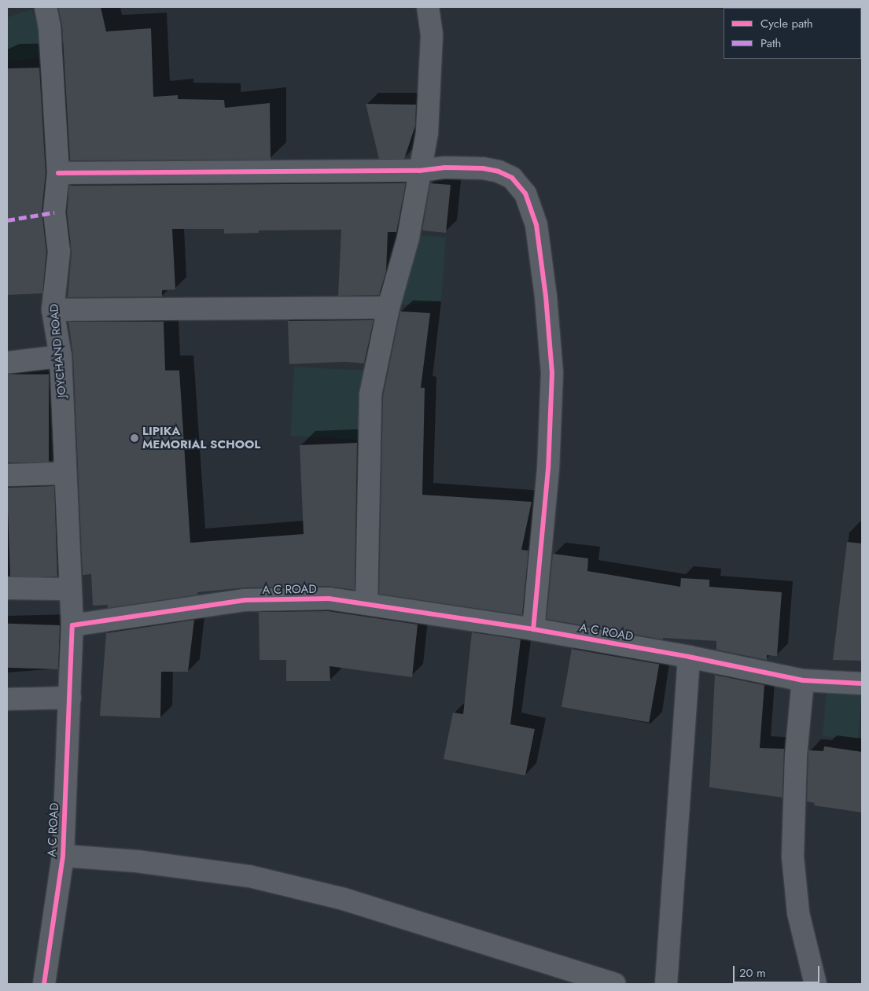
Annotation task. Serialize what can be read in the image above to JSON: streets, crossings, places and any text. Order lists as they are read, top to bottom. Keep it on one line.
{"streets":{"street":["JOYCHAND ROAD","A C ROAD"]},"crossings":[["JOYCHAND ROAD","A C ROAD"]],"places":["LIPIKA MEMORIAL SCHOOL"],"legend":["Cycle path","Path"],"scale_bar":"20 m"}
